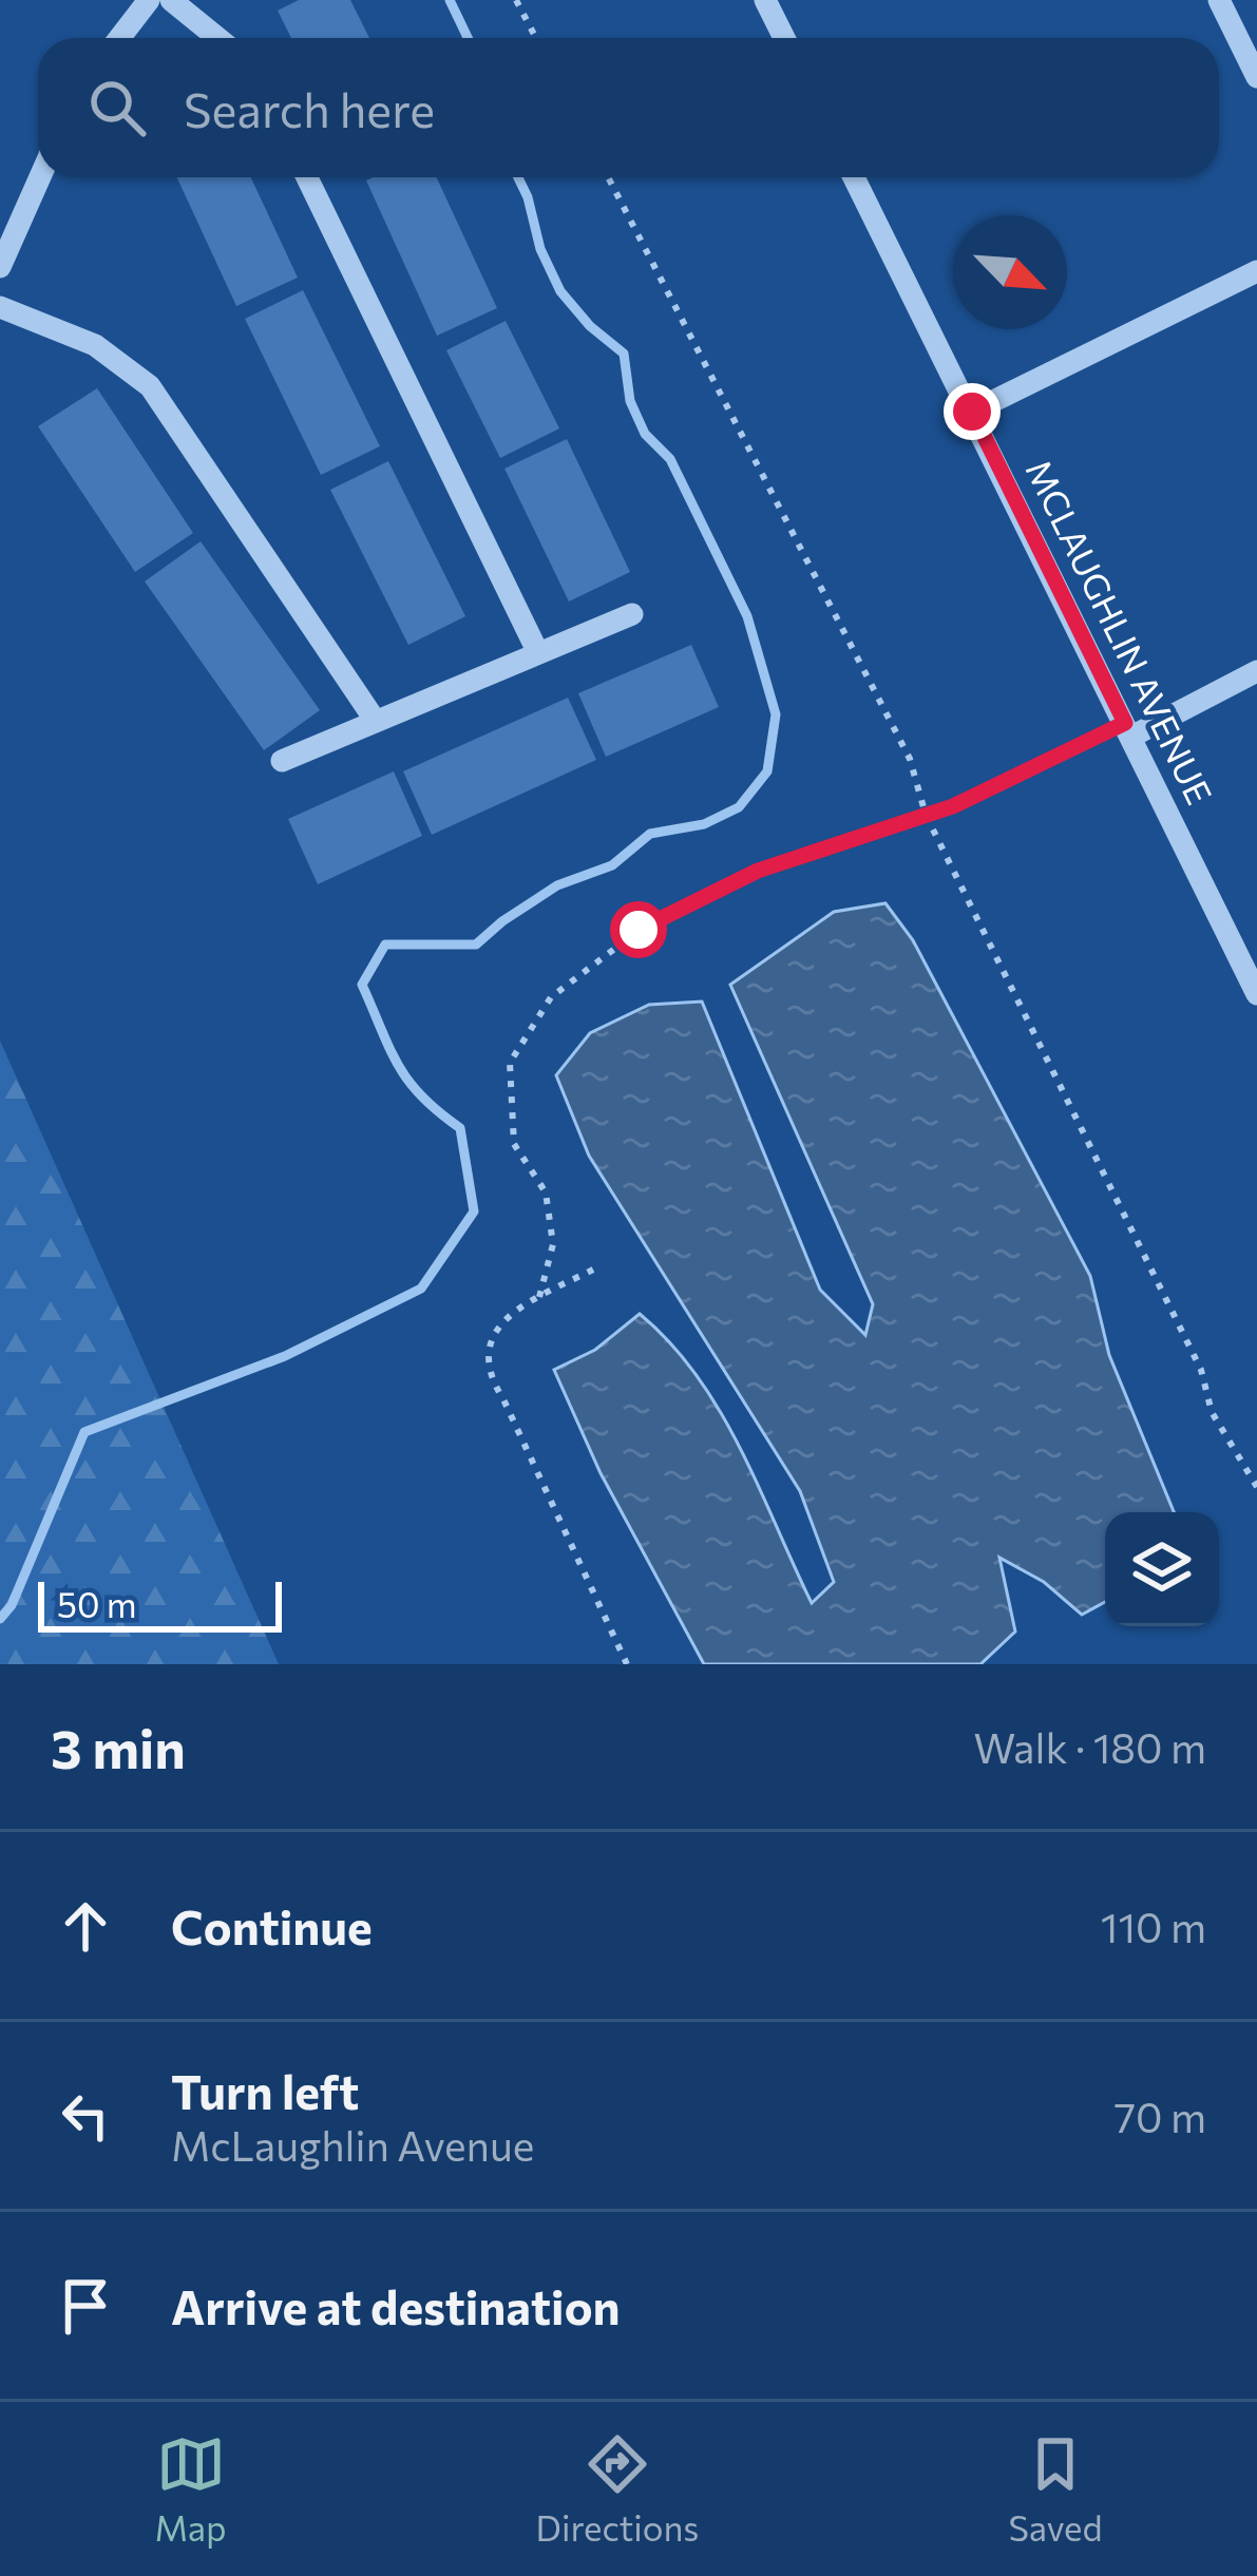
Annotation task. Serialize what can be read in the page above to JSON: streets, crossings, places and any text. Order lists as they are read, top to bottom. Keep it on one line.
{"streets":{"street":["MCLAUGHLIN AVENUE"]},"scale_bar":"50 m","north":"bottom right","page":{"search":"Search here","scale":"50 m","heading":["3 min","Walk · 180 m"],"list":[["Continue","110 m"],["Turn left","McLaughlin Avenue","70 m"],"Arrive at destination"],"nav":["Map","Directions","Saved"]}}
